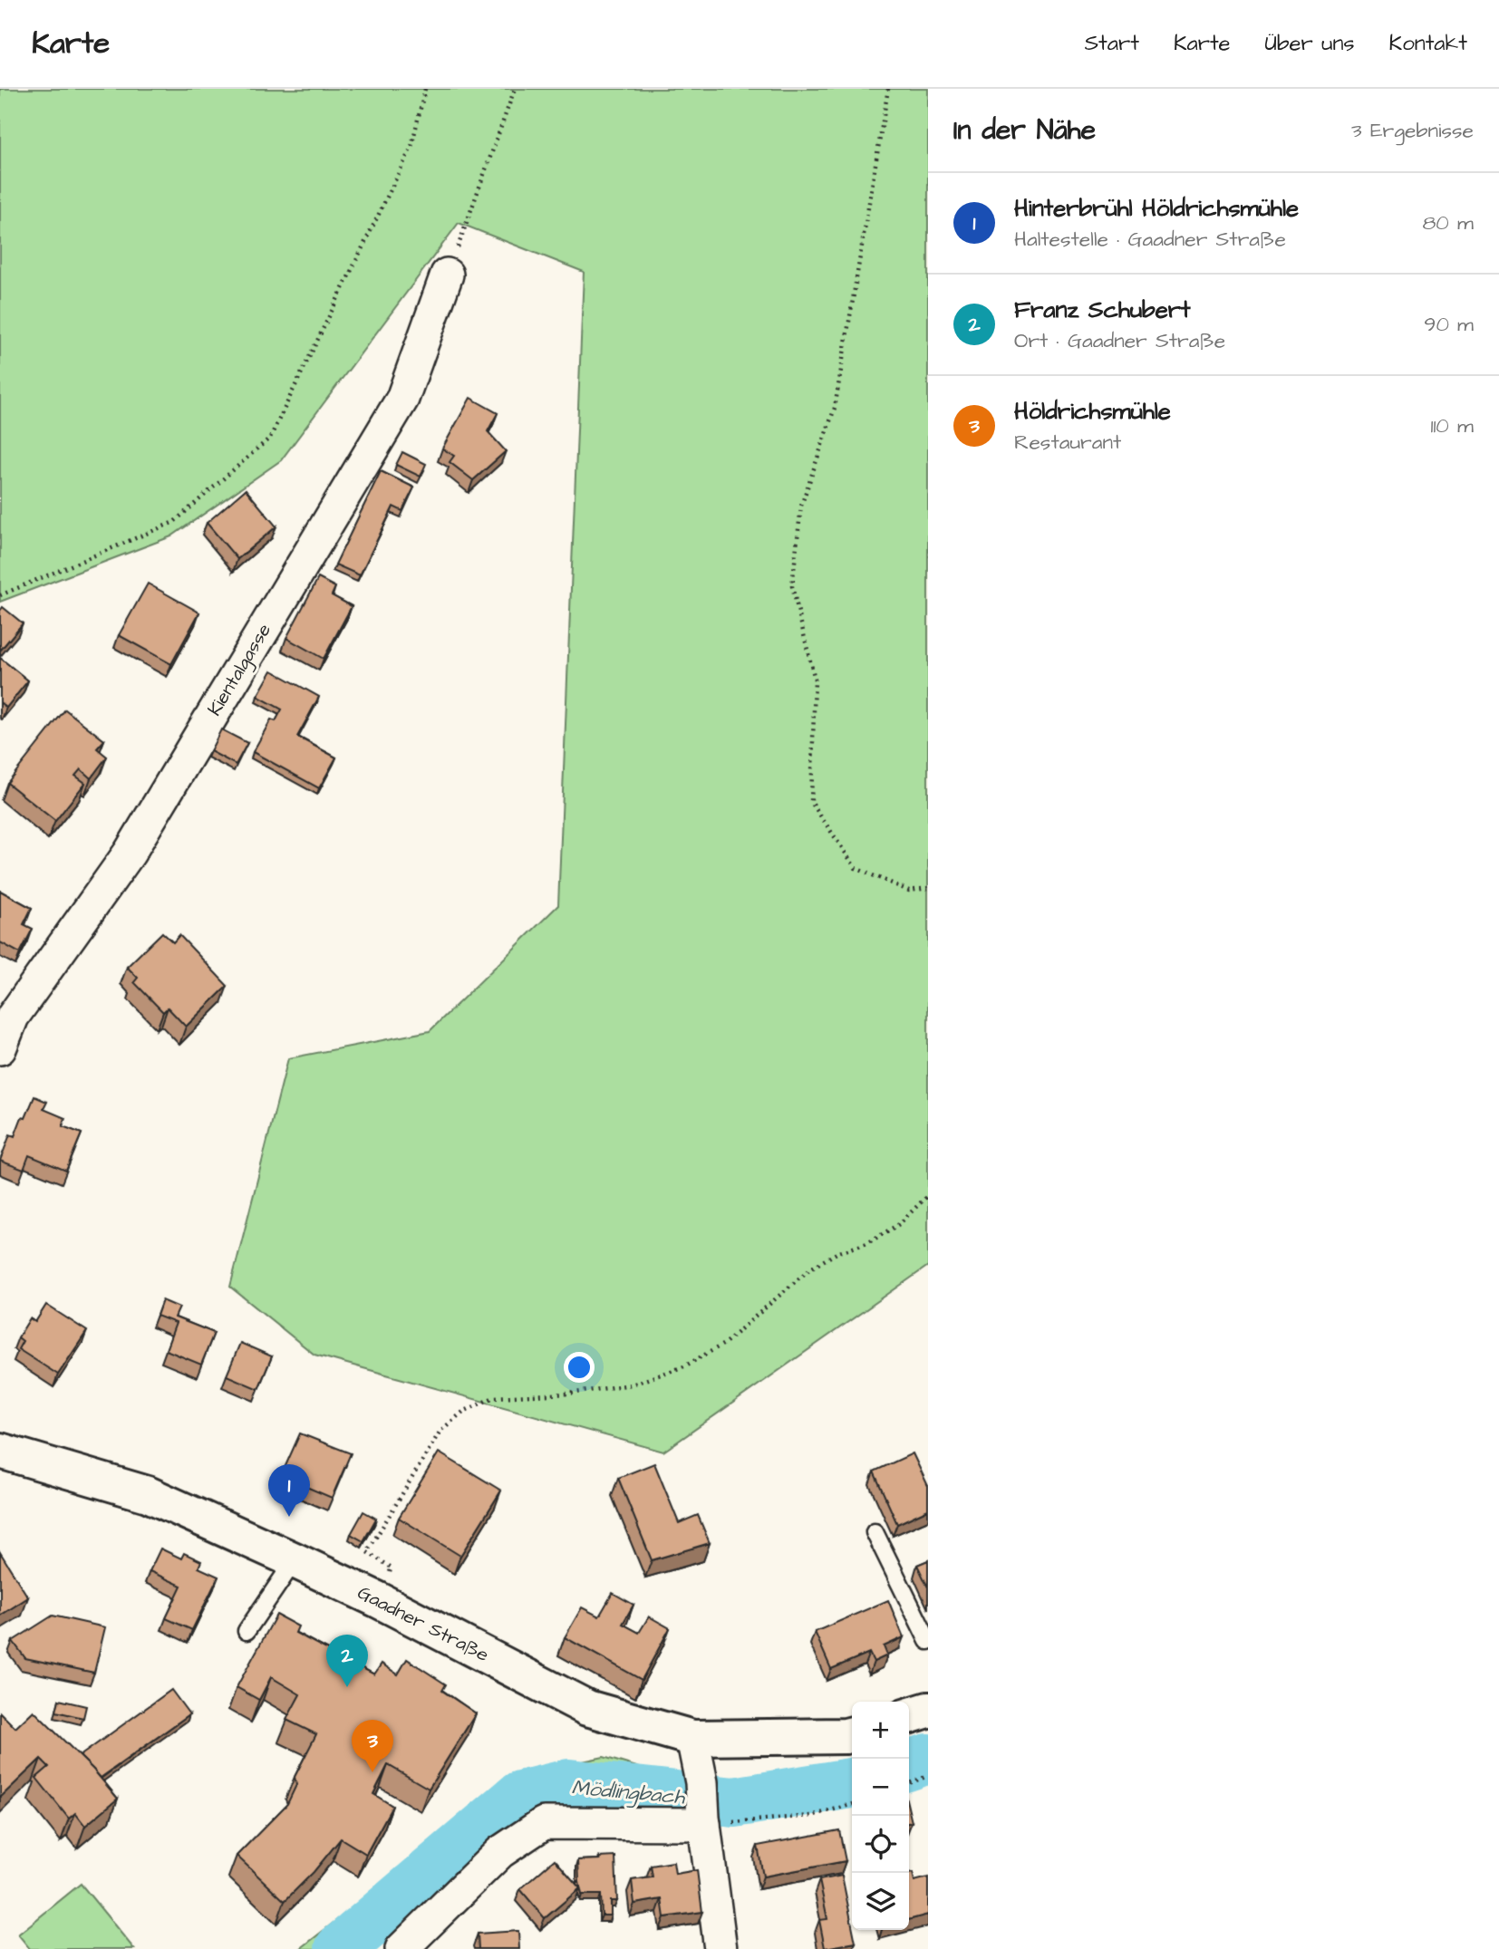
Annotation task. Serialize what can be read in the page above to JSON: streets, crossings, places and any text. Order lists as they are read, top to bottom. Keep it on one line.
{"streets":{"main road":["Gaadner Straße"],"street":["Kientalgasse"]},"water":["Mödlingbach"],"page":{"header":"Karte","nav":["Start","Karte","Über uns","Kontakt"],"heading":["In der Nähe","3 Ergebnisse"],"list":[{"mark":"1","name":"Hinterbrühl Höldrichsmühle","note":"Haltestelle · Gaadner Straße","value":"80 m"},{"mark":"2","name":"Franz Schubert","note":"Ort · Gaadner Straße","value":"90 m"},{"mark":"3","name":"Höldrichsmühle","note":"Restaurant","value":"110 m"}],"pins":["1","2","3"],"map_buttons":["+","−"]}}
